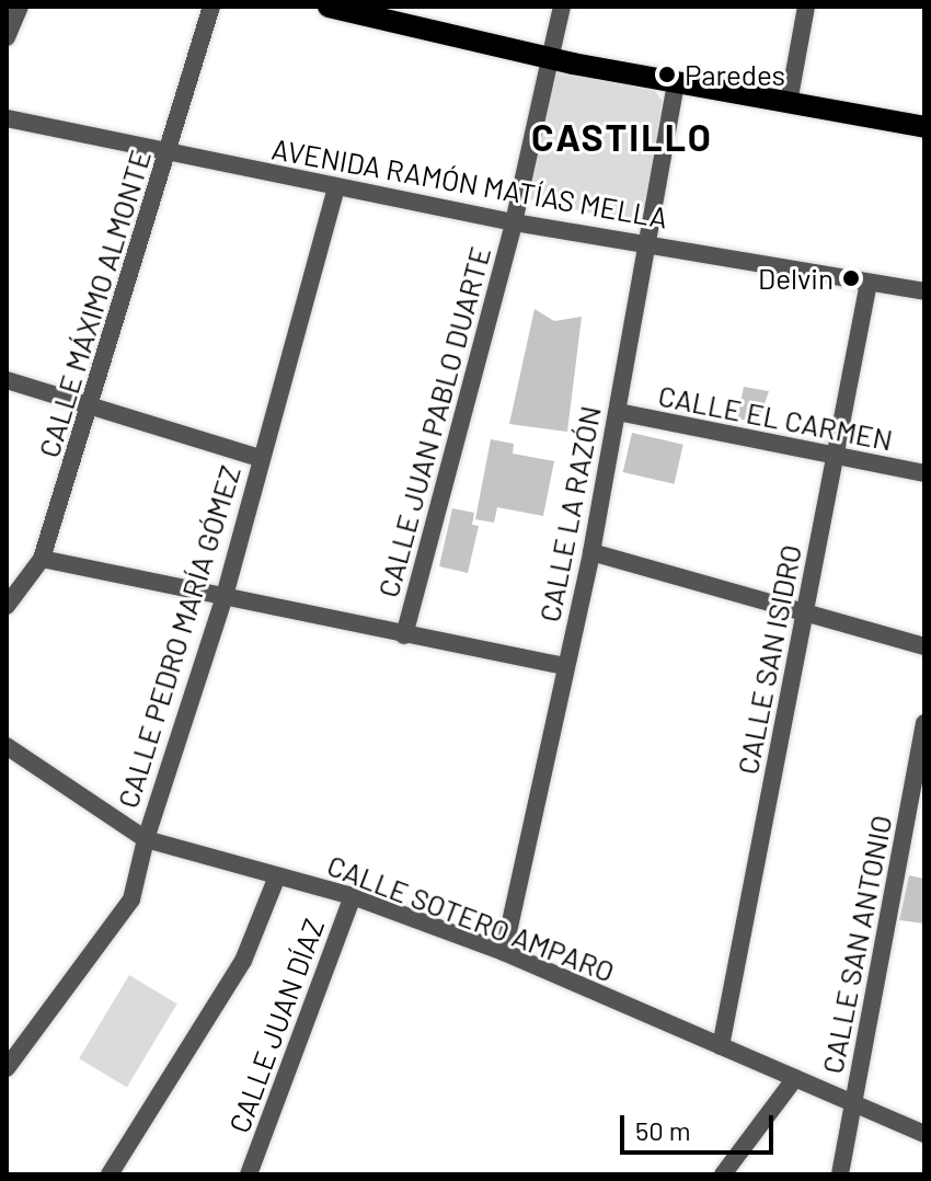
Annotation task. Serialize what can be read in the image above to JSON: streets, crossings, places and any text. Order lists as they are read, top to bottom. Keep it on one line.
{"streets":{"street":["AVENIDA RAMÓN MATÍAS MELLA","CALLE MÁXIMO ALMONTE","CALLE EL CARMEN","CALLE JUAN PABLO DUARTE","CALLE LA RAZÓN","CALLE PEDRO MARÍA GÓMEZ","CALLE SAN ISIDRO","CALLE SOTERO AMPARO","CALLE SAN ANTONIO","CALLE JUAN DÍAZ"]},"crossings":[["AVENIDA RAMÓN MATÍAS MELLA","CALLE MÁXIMO ALMONTE"],["AVENIDA RAMÓN MATÍAS MELLA","CALLE JUAN PABLO DUARTE"],["AVENIDA RAMÓN MATÍAS MELLA","CALLE LA RAZÓN"],["AVENIDA RAMÓN MATÍAS MELLA","CALLE PEDRO MARÍA GÓMEZ"],["AVENIDA RAMÓN MATÍAS MELLA","CALLE SAN ISIDRO"],["CALLE EL CARMEN","CALLE LA RAZÓN"],["CALLE EL CARMEN","CALLE SAN ISIDRO"],["CALLE LA RAZÓN","CALLE SOTERO AMPARO"],["CALLE PEDRO MARÍA GÓMEZ","CALLE SOTERO AMPARO"],["CALLE SAN ISIDRO","CALLE SOTERO AMPARO"],["CALLE SOTERO AMPARO","CALLE SAN ANTONIO"],["CALLE SOTERO AMPARO","CALLE JUAN DÍAZ"]],"districts":["CASTILLO"],"places":["Paredes","Delvin"],"scale_bar":"50 m"}
